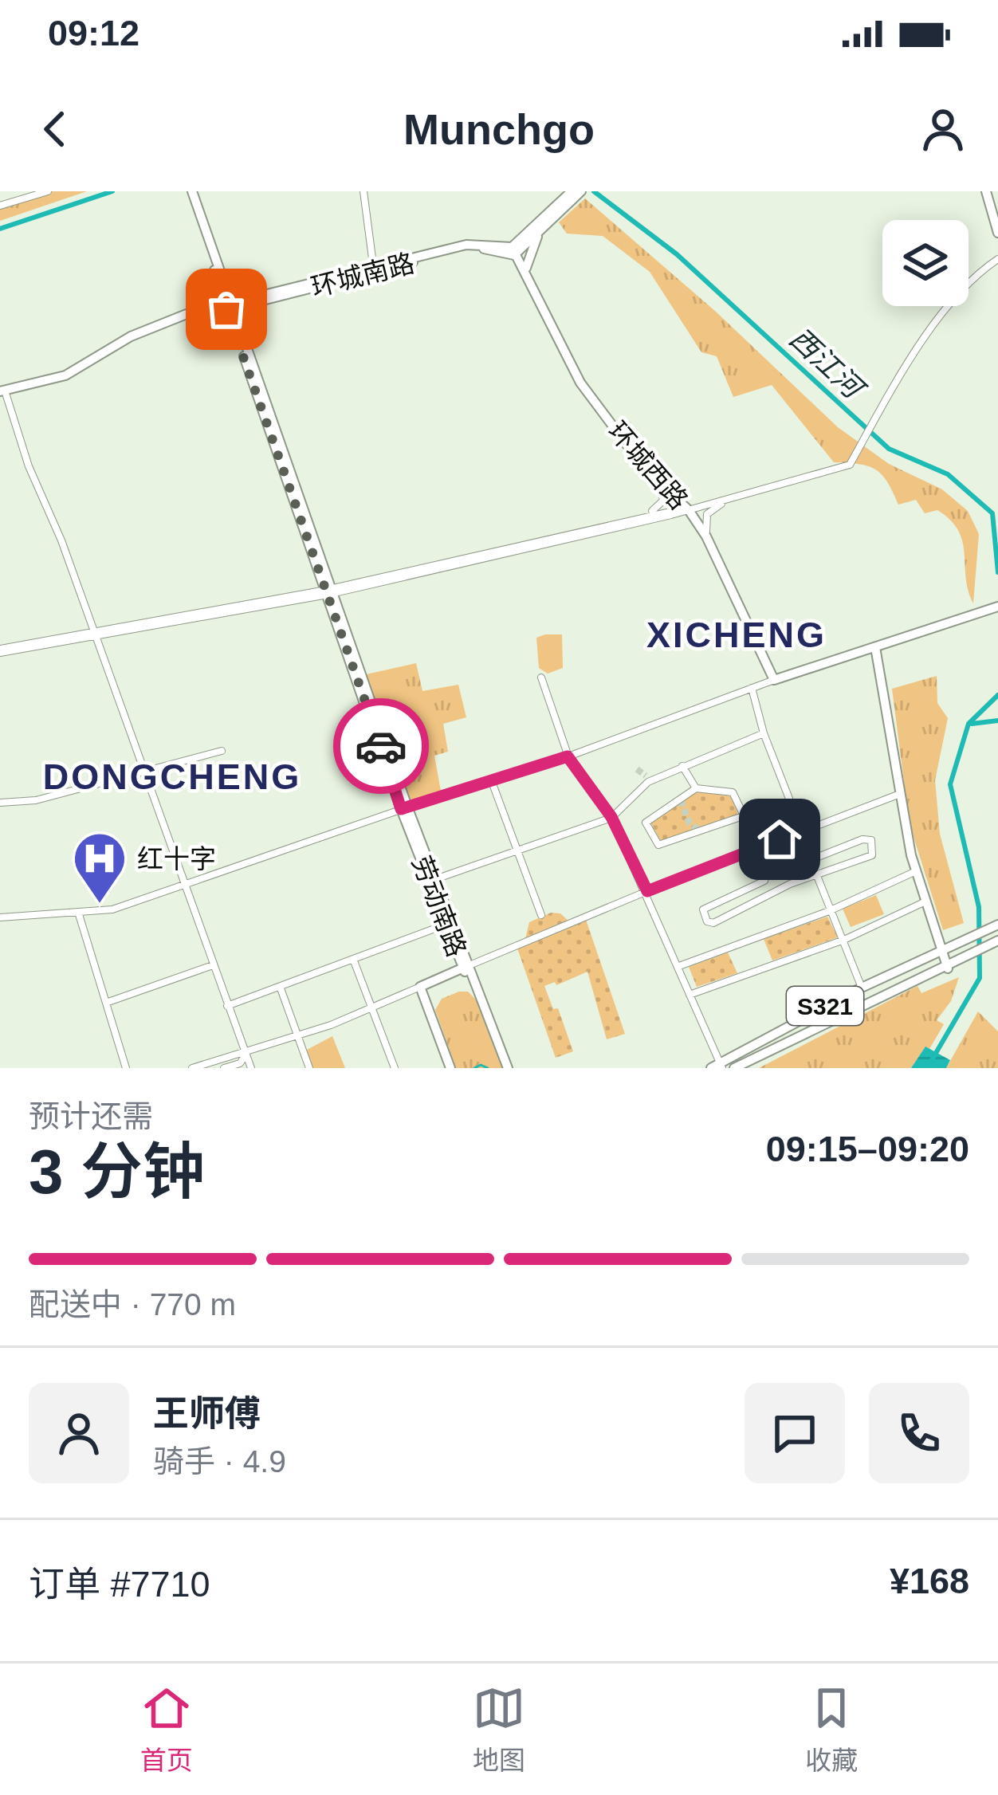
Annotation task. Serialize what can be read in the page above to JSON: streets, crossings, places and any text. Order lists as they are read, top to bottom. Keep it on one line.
{"streets":{"main road":["环城南路","环城西路","劳动南路","S321"]},"crossings":[["环城南路","环城西路"]],"districts":["XICHENG","DONGCHENG"],"water":["西江河"],"places":{"hospital":["红十字"]},"page":{"status":"09:12","header":"Munchgo","heading":["3 分钟","预计还需","09:15–09:20"],"panel":["王师傅","骑手 · 4.9","订单 #7710","¥168"],"bar":"配送中 · 770 m","tabs":["首页","地图","收藏"]}}
